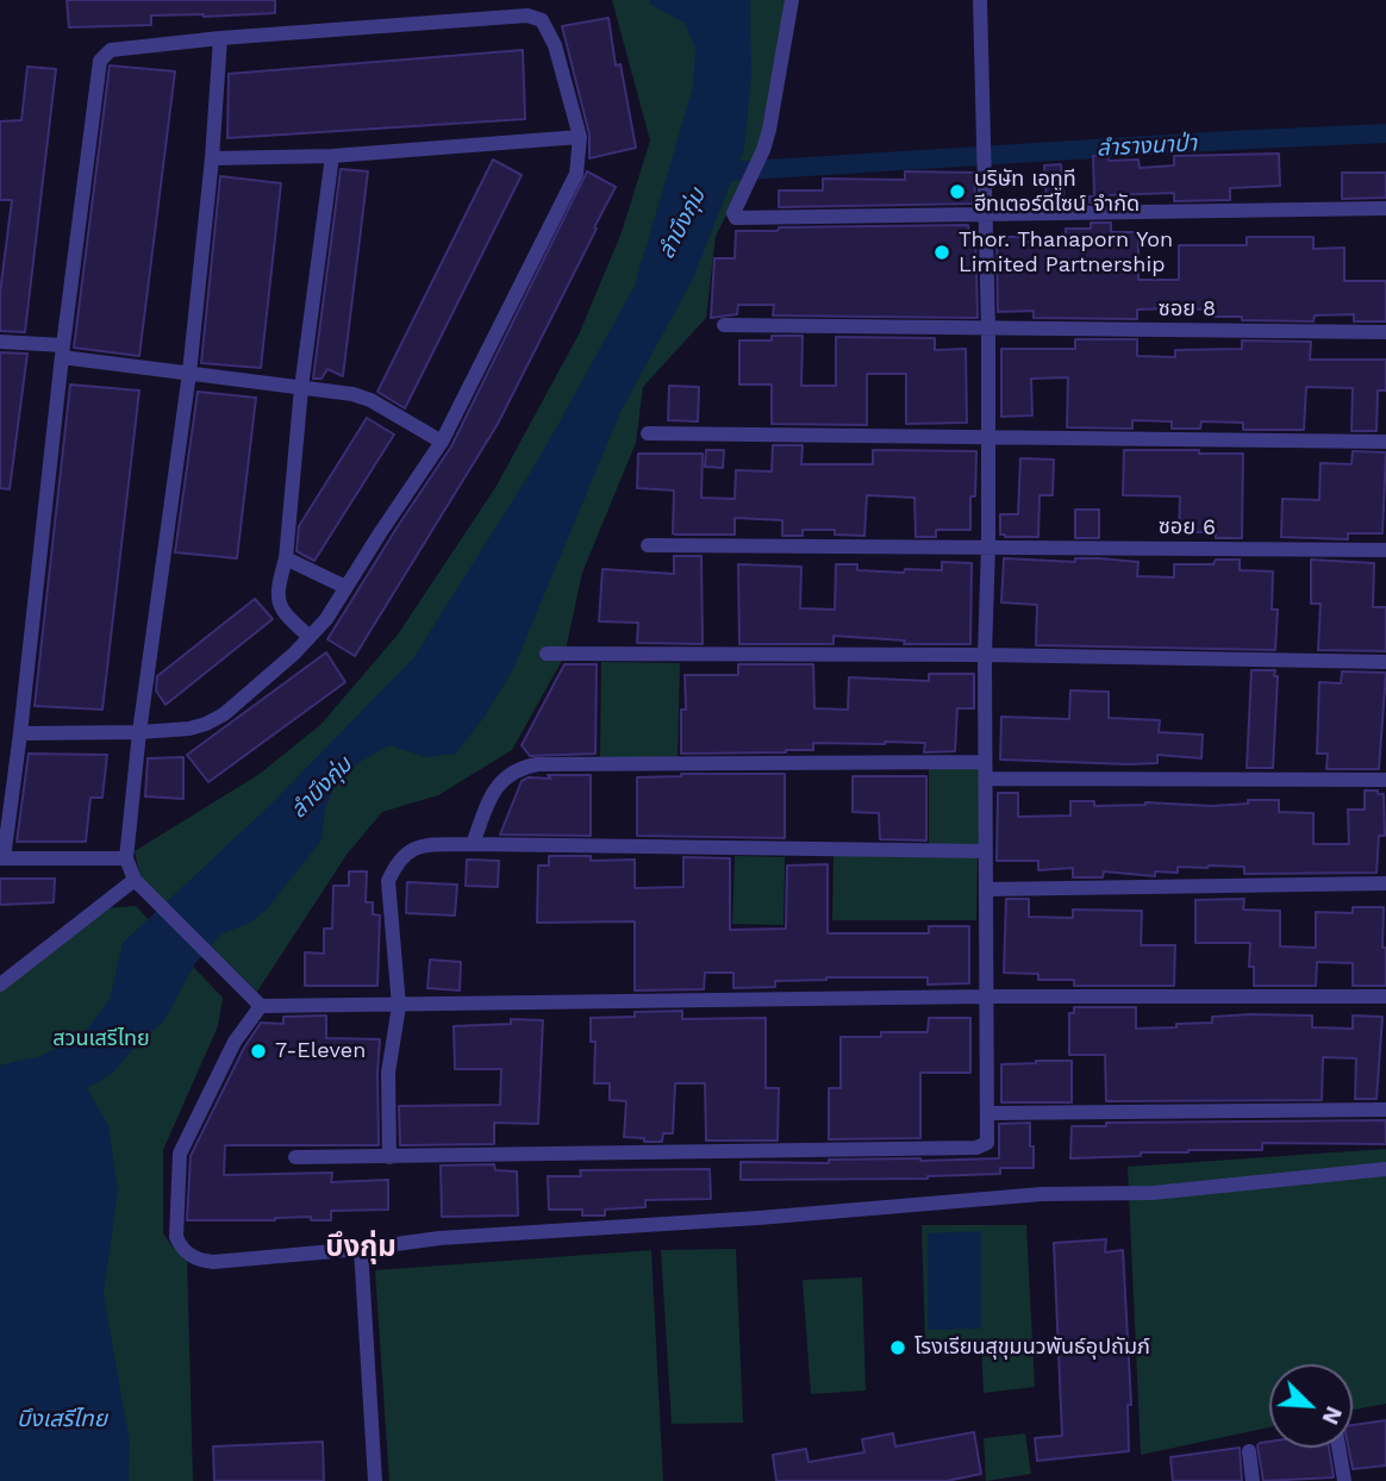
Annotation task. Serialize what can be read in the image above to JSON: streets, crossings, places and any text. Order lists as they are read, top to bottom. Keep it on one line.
{"streets":{"street":["ซอย 8","ซอย 6"]},"districts":["บึงกุ่ม"],"water":["ลำรางนาป่า","ลำบึงกุ่ม","บึงเสรีไทย"],"parks":["สวนเสรีไทย"],"places":["บริษัท เอทูที ฮีทเตอร์ดีไซน์ จำกัด","Thor. Thanaporn Yon Limited Partnership","7-Eleven","โรงเรียนสุขุมนวพันธ์อุปถัมภ์"],"north":"bottom right"}
